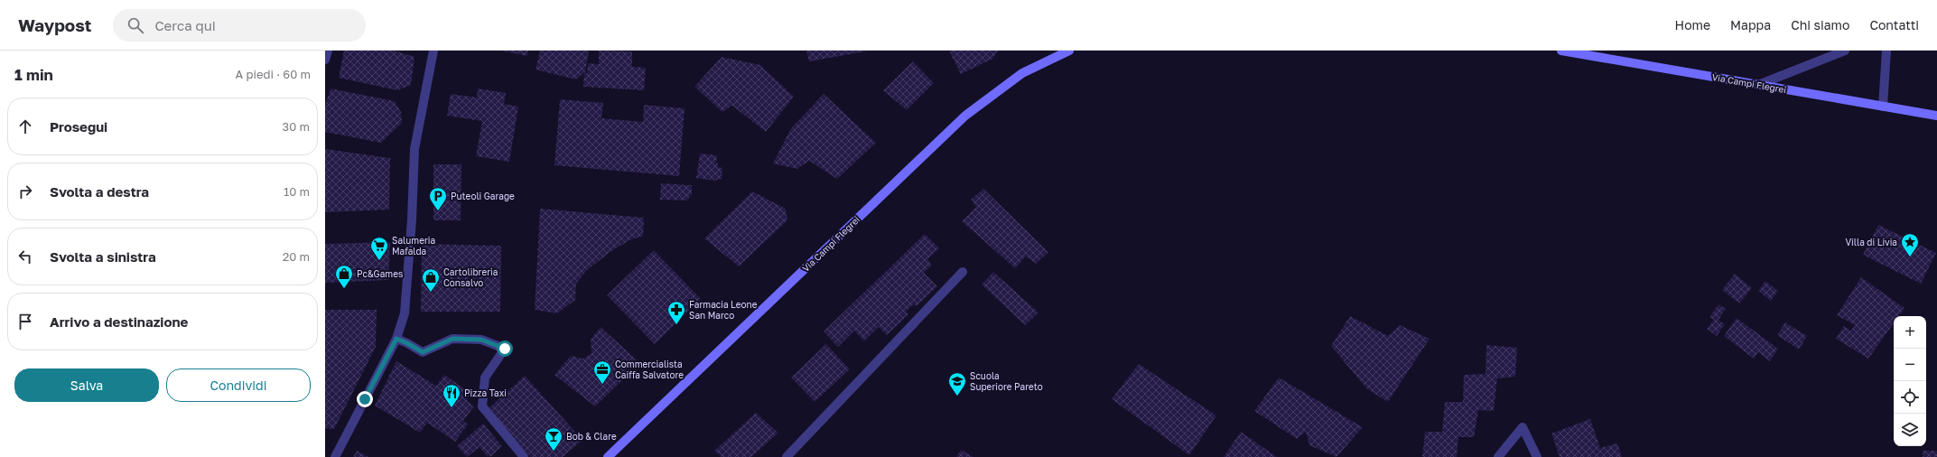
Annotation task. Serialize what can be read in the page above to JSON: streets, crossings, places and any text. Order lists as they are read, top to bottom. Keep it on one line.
{"streets":{"street":["Via Campi Flegrei"]},"places":{"parking":["Puteoli Garage"],"place":["Villa di Livia"],"supermarket":["Salumeria Mafalda"],"shop":["Pc&Games","Cartolibreria Consalvo"],"pharmacy":["Farmacia Leone San Marco"],"office":["Commercialista Caiffa Salvatore"],"school or university":["Scuola Superiore Pareto"],"restaurant":["Pizza Taxi"],"bar":["Bob & Clare"]},"page":{"header":"Waypost","search":"Cerca qui","nav":["Home","Mappa","Chi siamo","Contatti"],"heading":["1 min","A piedi · 60 m"],"list":[["Prosegui","30 m"],["Svolta a destra","10 m"],["Svolta a sinistra","20 m"],"Arrivo a destinazione"],"map_buttons":["+","−"],"buttons":["Salva","Condividi"]}}
